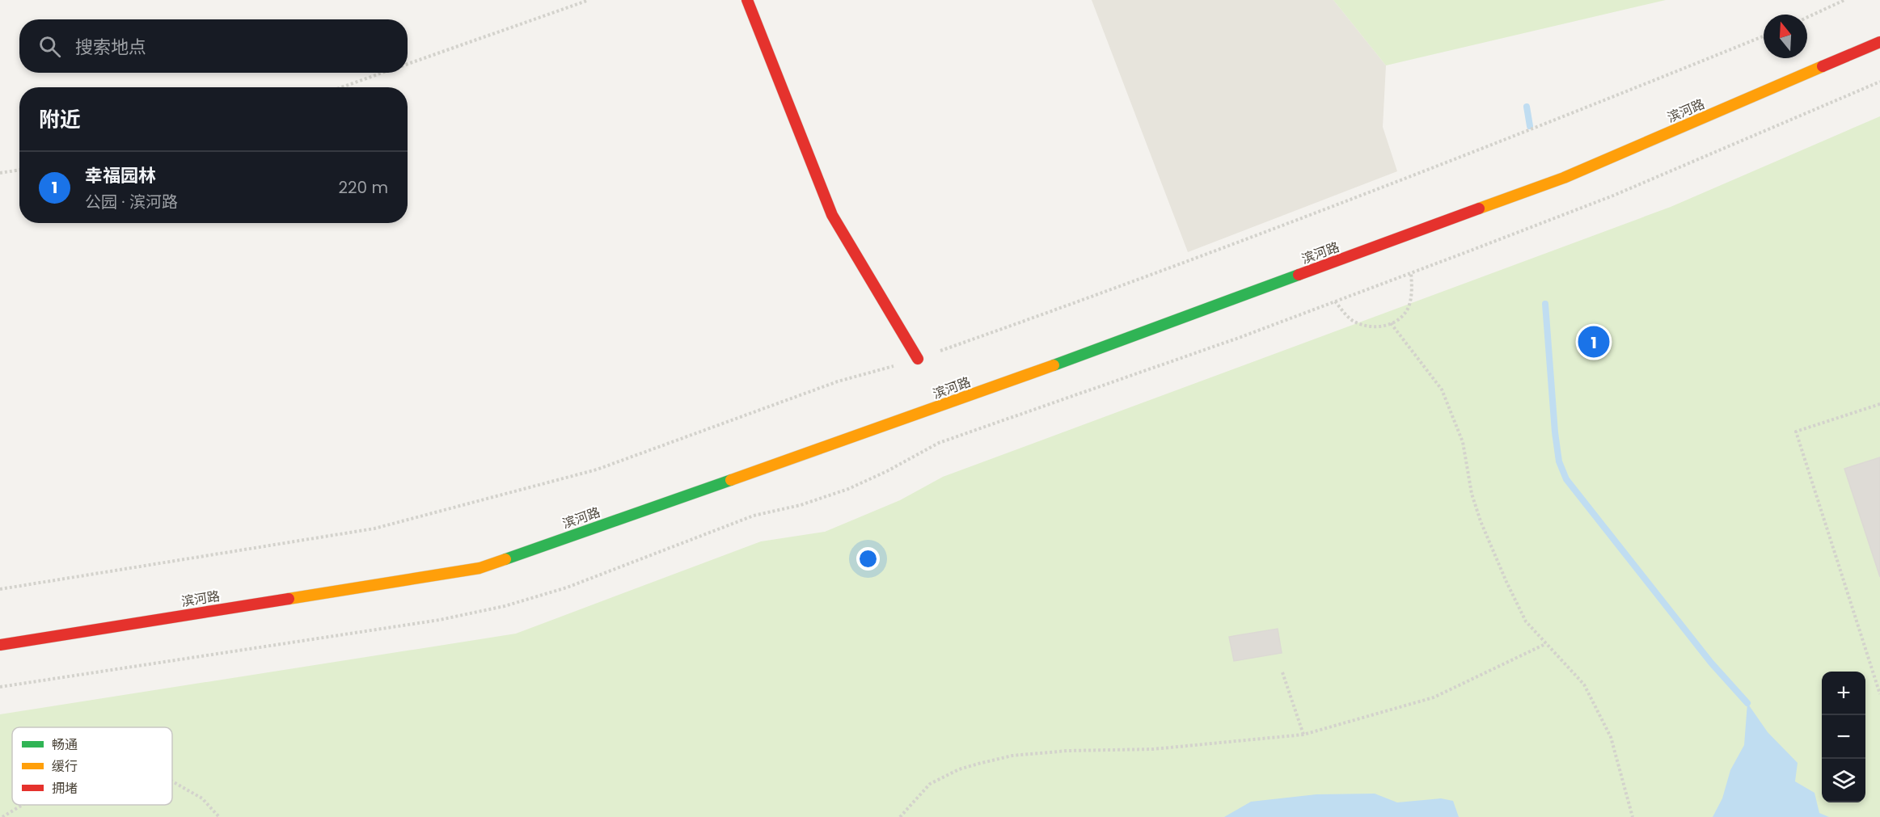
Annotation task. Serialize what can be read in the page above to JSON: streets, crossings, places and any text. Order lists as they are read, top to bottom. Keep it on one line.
{"streets":{"main road":["滨河路"]},"legend":["畅通","缓行","拥堵"],"north":"top","page":{"search":"搜索地点","heading":"附近","list":[{"mark":"1","name":"幸福园林","note":"公园 · 滨河路","value":"220 m"}],"pins":"1","map_buttons":["+","−"]}}
